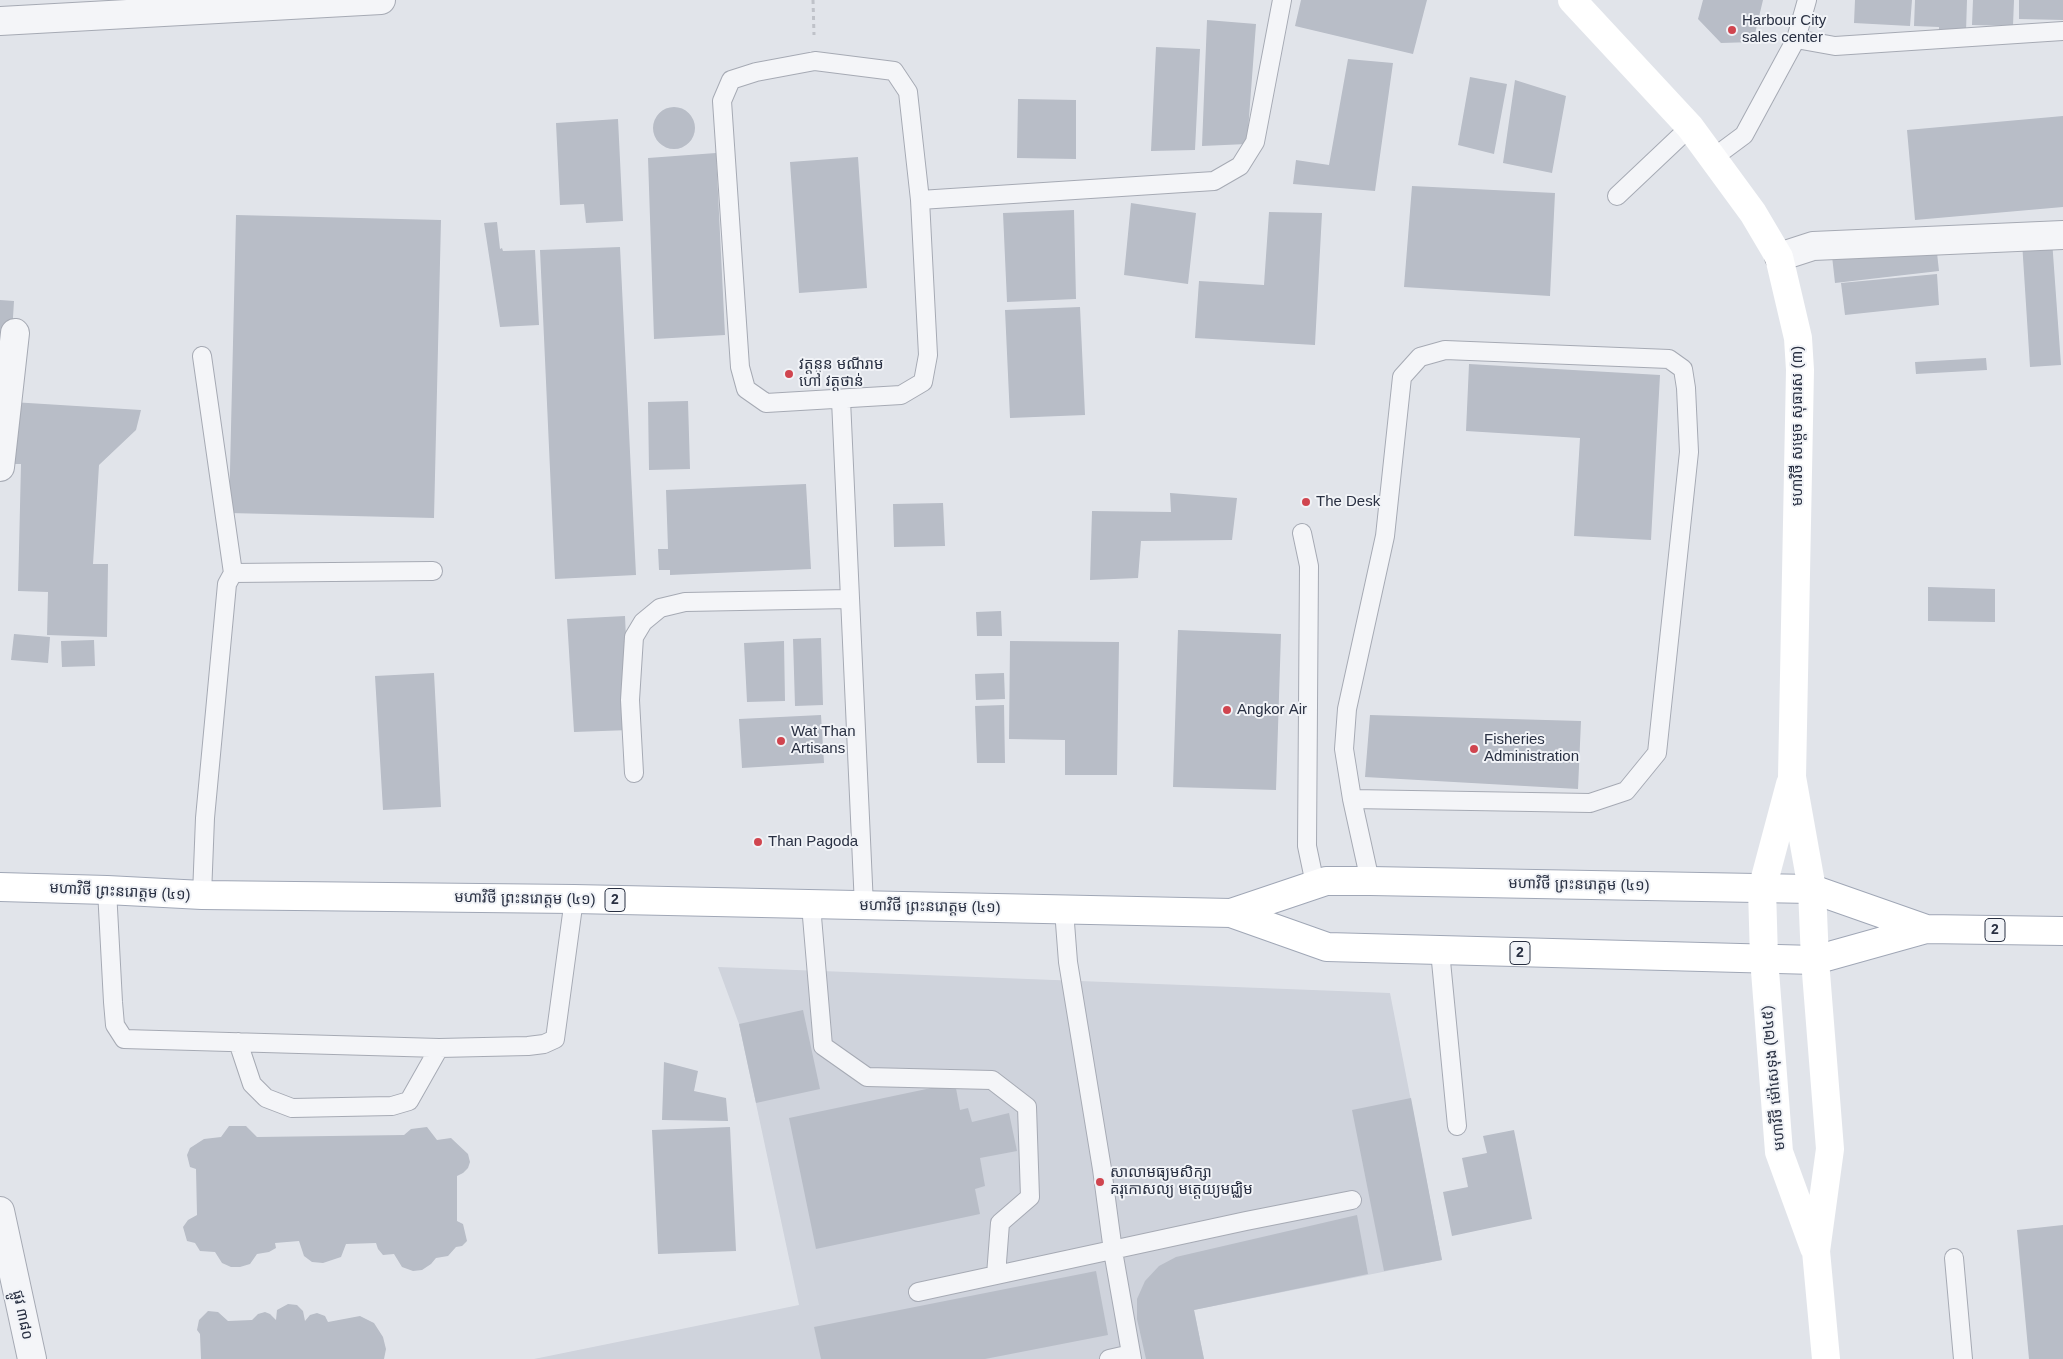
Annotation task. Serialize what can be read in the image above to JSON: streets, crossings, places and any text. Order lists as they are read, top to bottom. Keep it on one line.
{"streets":{"main road":["មហាវិថី សម្តេច សុធារស (៣)","មហាវិថី ព្រះនរោត្តម (៤១)","2","មហាវិថី ម៉ៅសេទុង (២៤៥)"],"street":["ផ្លូវ ៣៨០"]},"crossings":[["មហាវិថី សម្តេច សុធារស (៣)","មហាវិថី ព្រះនរោត្តម (៤១)"],["មហាវិថី សម្តេច សុធារស (៣)","មហាវិថី ម៉ៅសេទុង (២៤៥)"],["មហាវិថី ព្រះនរោត្តម (៤១)","មហាវិថី ម៉ៅសេទុង (២៤៥)"]],"places":["Harbour City sales center","វត្តនួន មណីរាម ហៅ វត្តថាន់","The Desk","Angkor Air","Wat Than Artisans","Fisheries Administration","Than Pagoda","សាលាមធ្យមសិក្សា គរុកោសល្យ មត្តេយ្យមជ្ឈិម"]}
